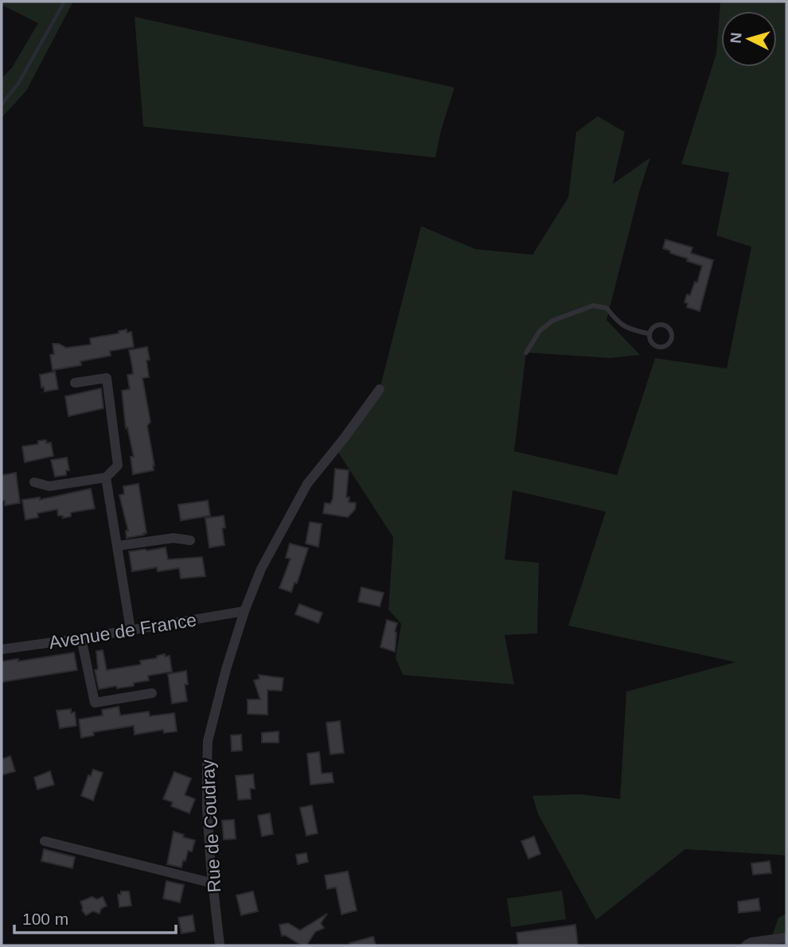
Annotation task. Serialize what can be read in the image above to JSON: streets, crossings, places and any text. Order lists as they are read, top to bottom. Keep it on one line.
{"streets":{"street":["Avenue de France","Rue de Coudray"]},"crossings":[["Avenue de France","Rue de Coudray"]],"scale_bar":"100 m","north":"left"}
